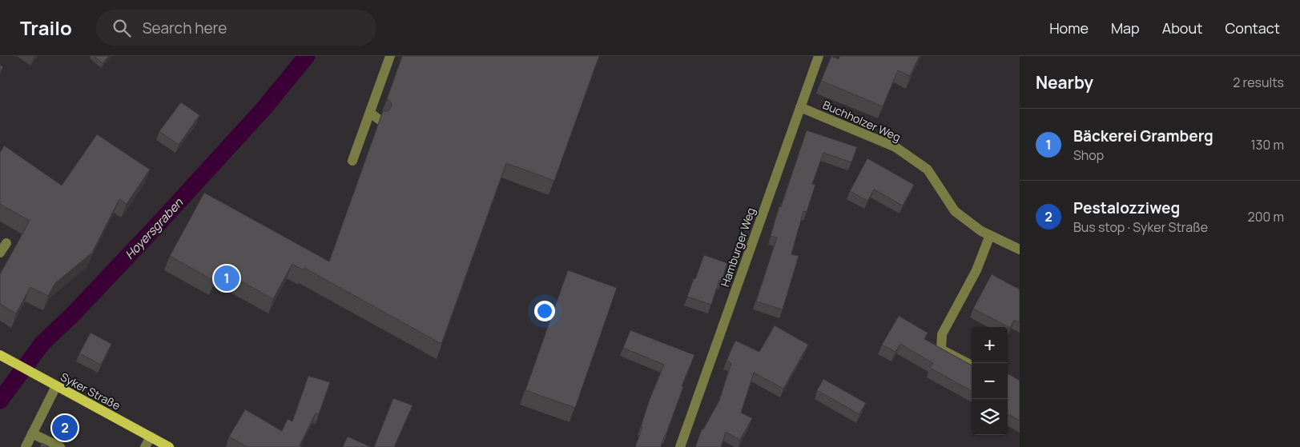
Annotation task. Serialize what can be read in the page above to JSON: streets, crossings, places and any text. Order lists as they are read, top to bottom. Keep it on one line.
{"streets":{"main road":["Syker Straße"],"street":["Buchholzer Weg","Hamburger Weg"]},"crossings":[["Buchholzer Weg","Hamburger Weg"]],"water":["Hoyersgraben"],"page":{"header":"Trailo","search":"Search here","nav":["Home","Map","About","Contact"],"heading":["Nearby","2 results"],"list":[{"mark":"1","name":"Bäckerei Gramberg","note":"Shop","value":"130 m"},{"mark":"2","name":"Pestalozziweg","note":"Bus stop · Syker Straße","value":"200 m"}],"pins":["1","2"],"map_buttons":["+","−"]}}
